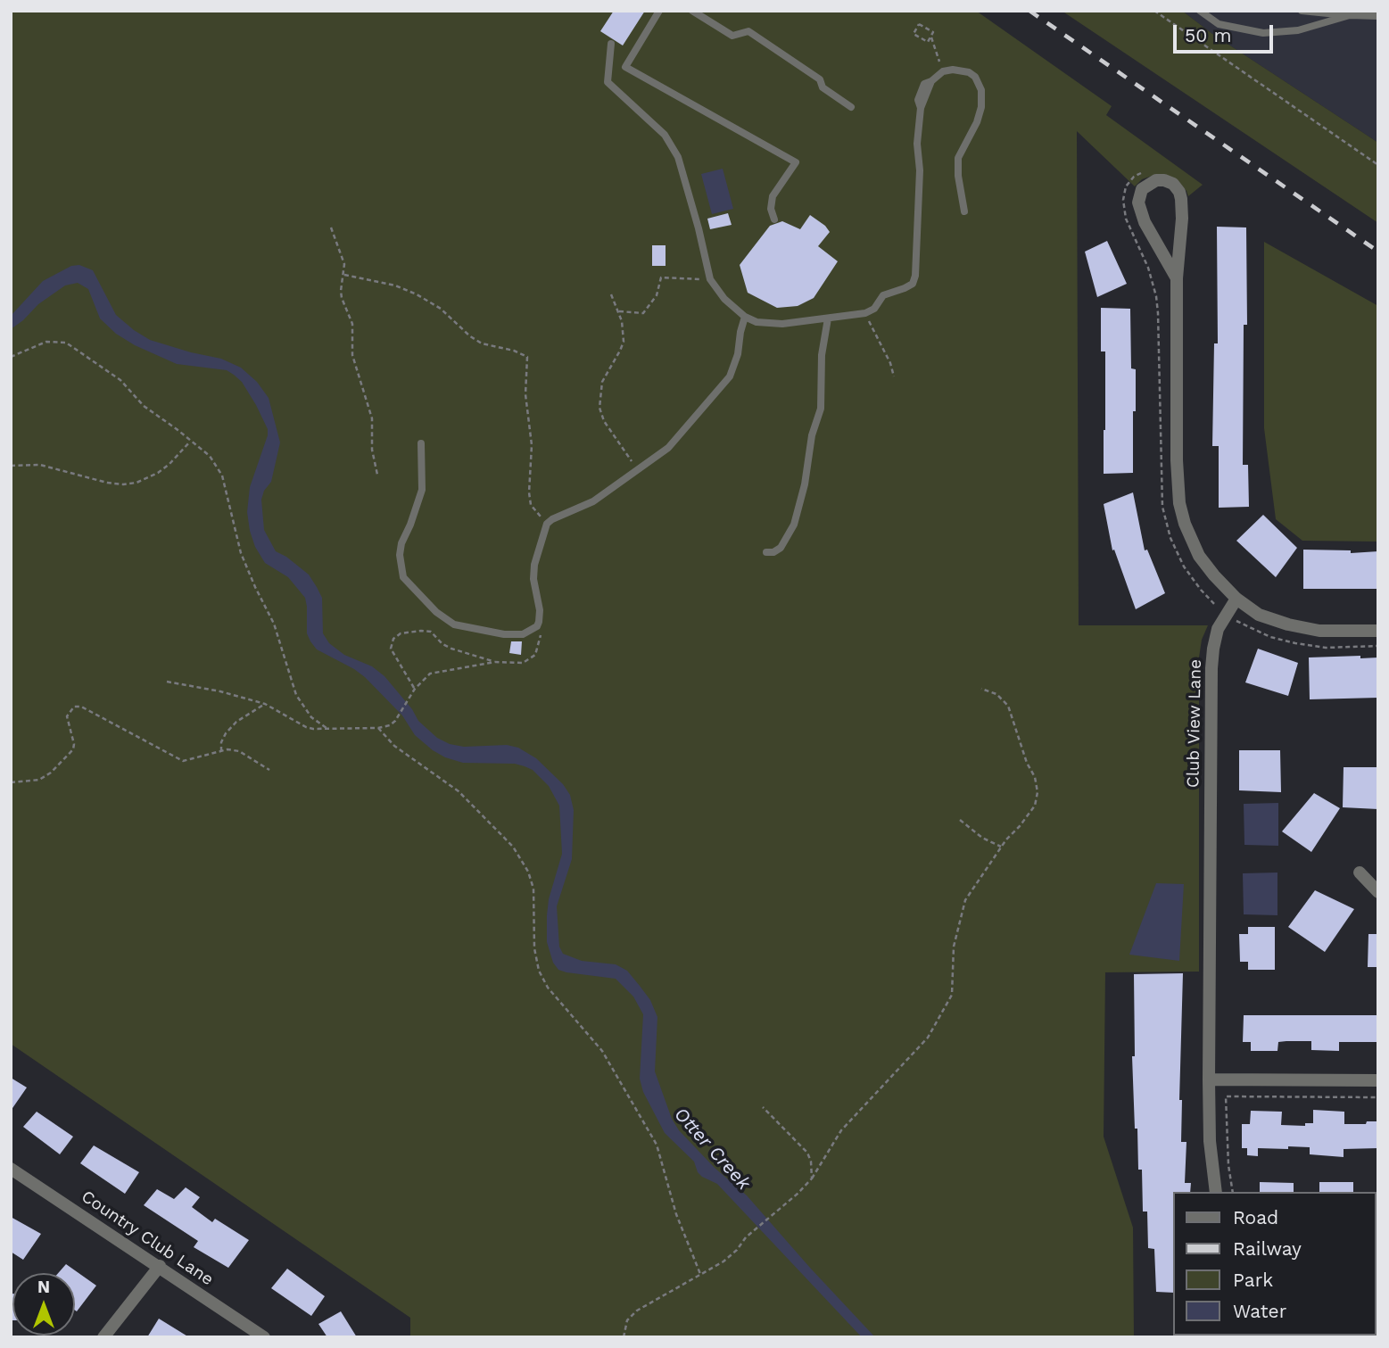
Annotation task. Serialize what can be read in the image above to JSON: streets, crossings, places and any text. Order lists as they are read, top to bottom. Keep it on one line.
{"streets":{"street":["Club View Lane","Country Club Lane"]},"water":["Otter Creek"],"legend":["Road","Railway","Park","Water"],"scale_bar":"50 m","north":"top"}
